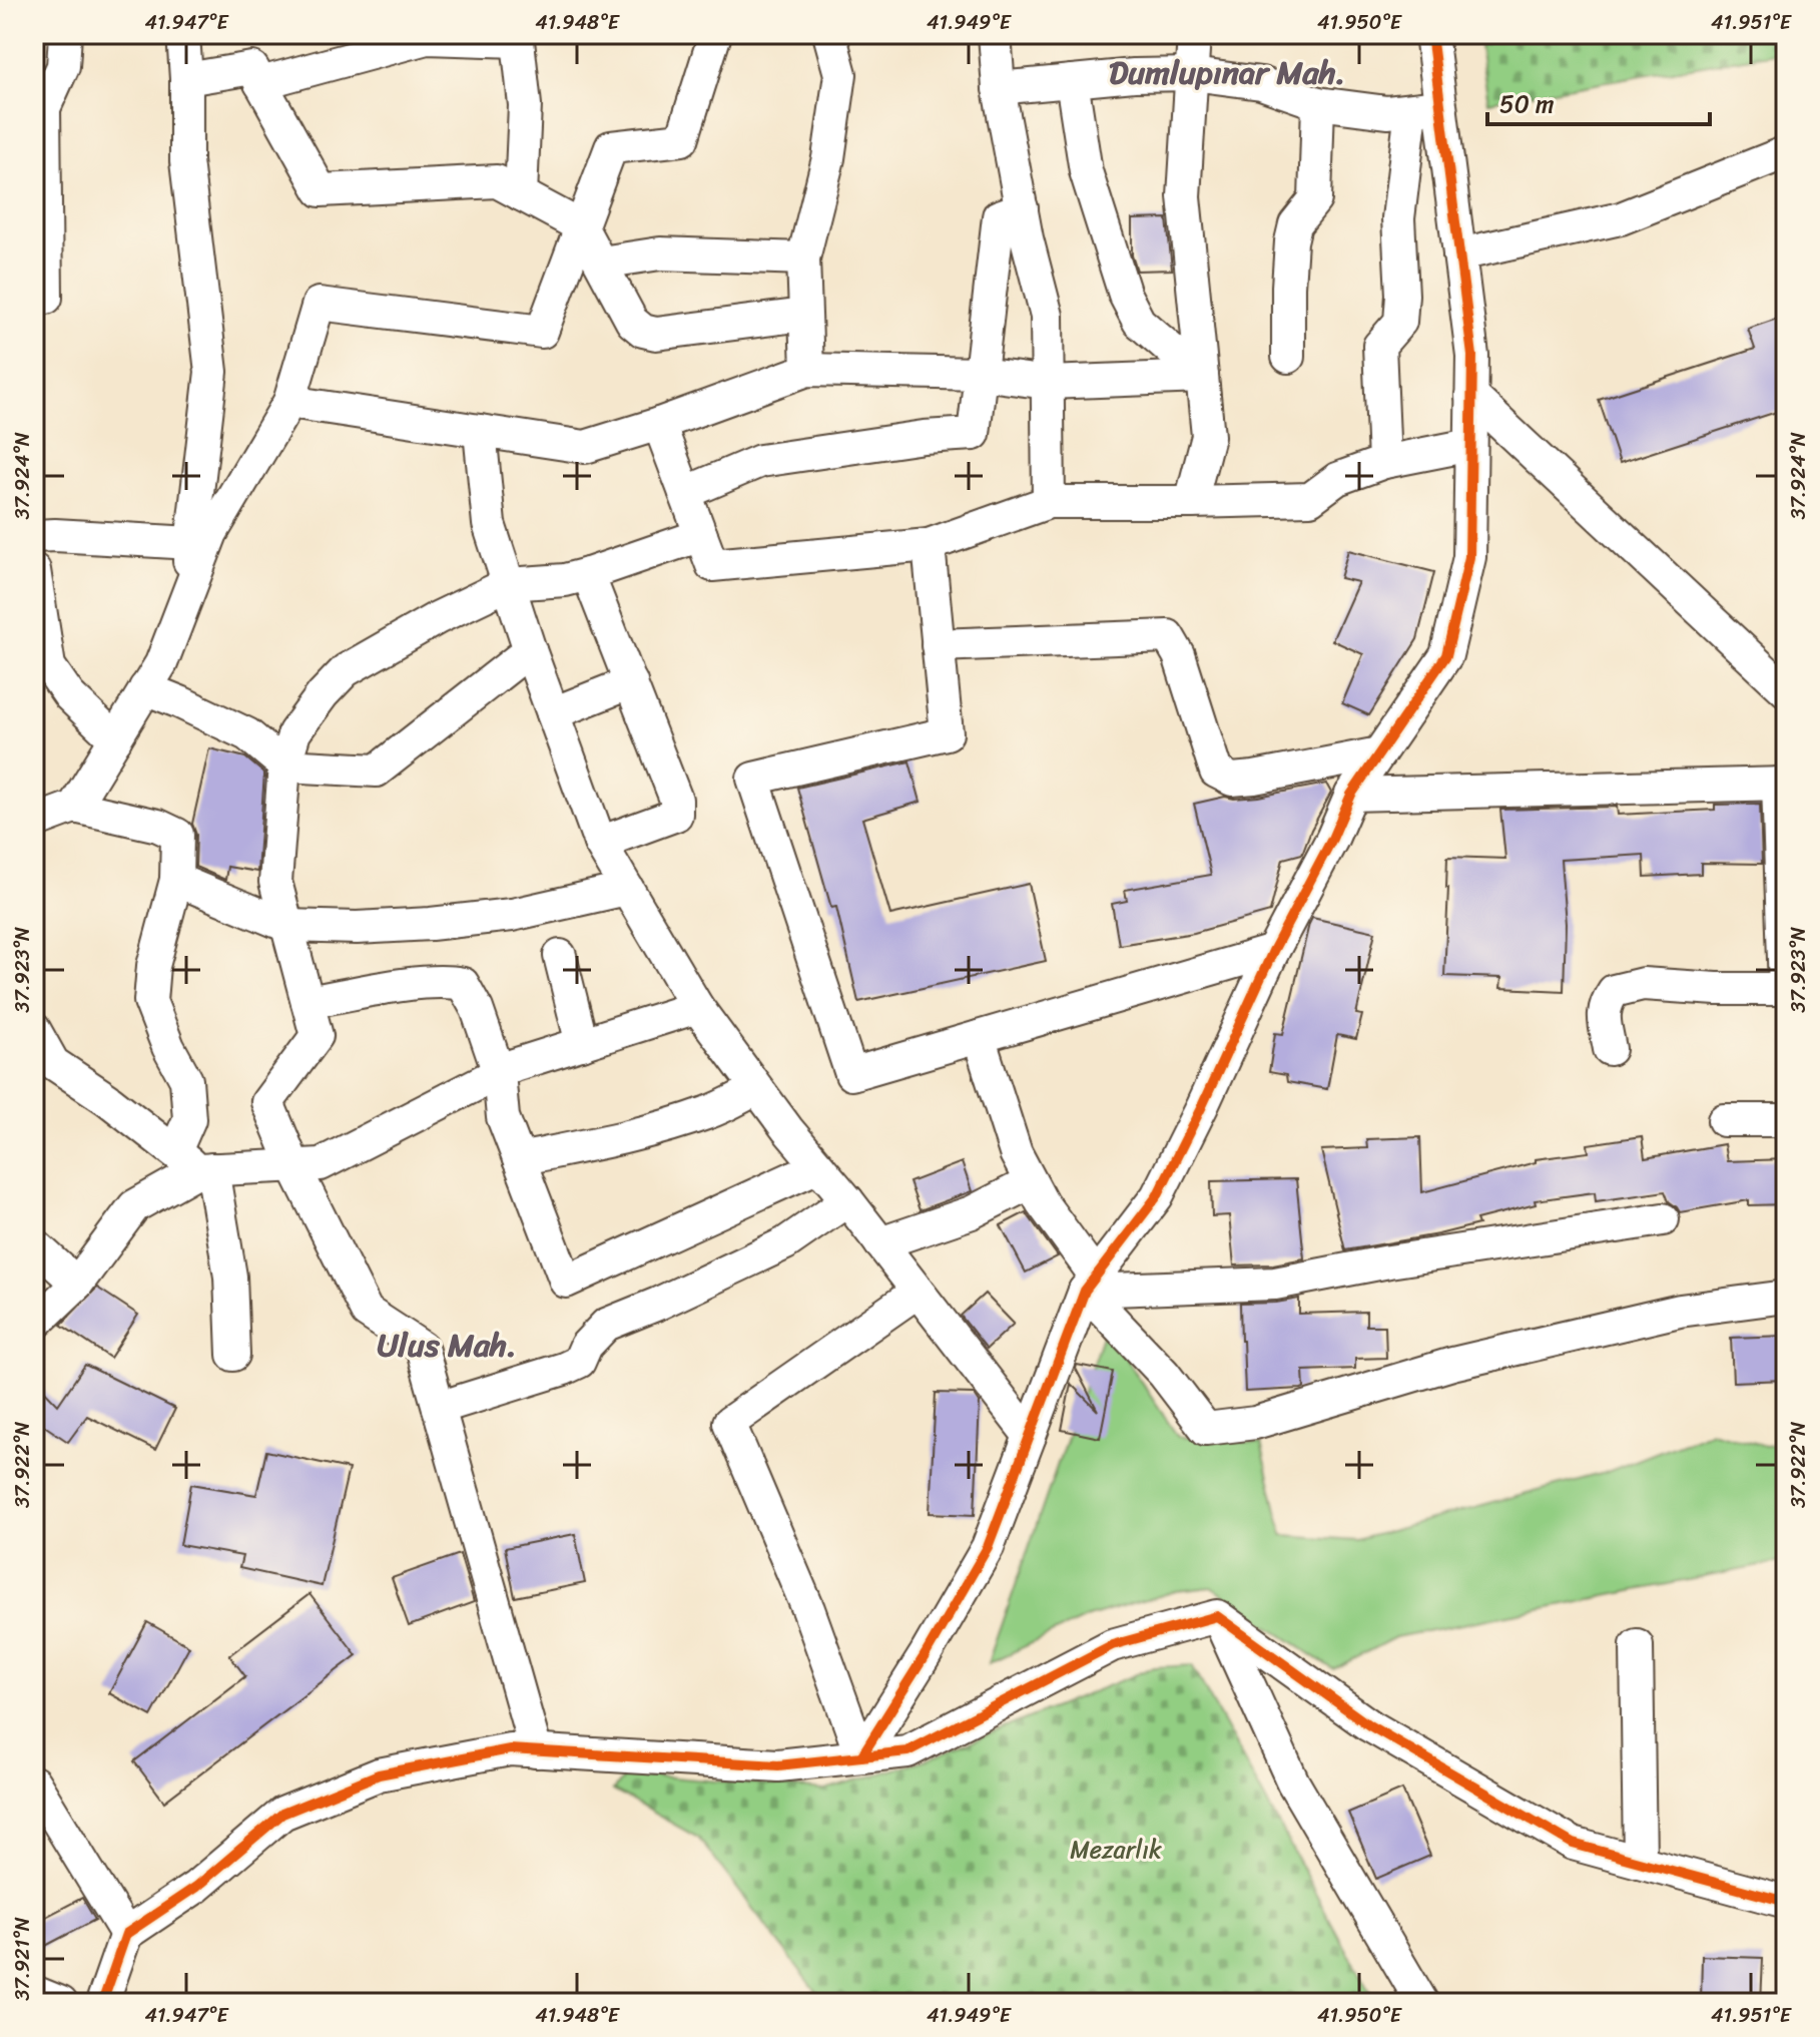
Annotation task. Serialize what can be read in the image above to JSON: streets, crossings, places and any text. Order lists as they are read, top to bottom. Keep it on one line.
{"districts":["Dumlupınar Mah.","Ulus Mah."],"parks":["Mezarlık"],"scale_bar":"50 m","coordinates":["41.947°E","41.948°E","41.949°E","41.950°E","41.951°E","37.924°N","37.923°N","37.922°N","37.921°N"]}
